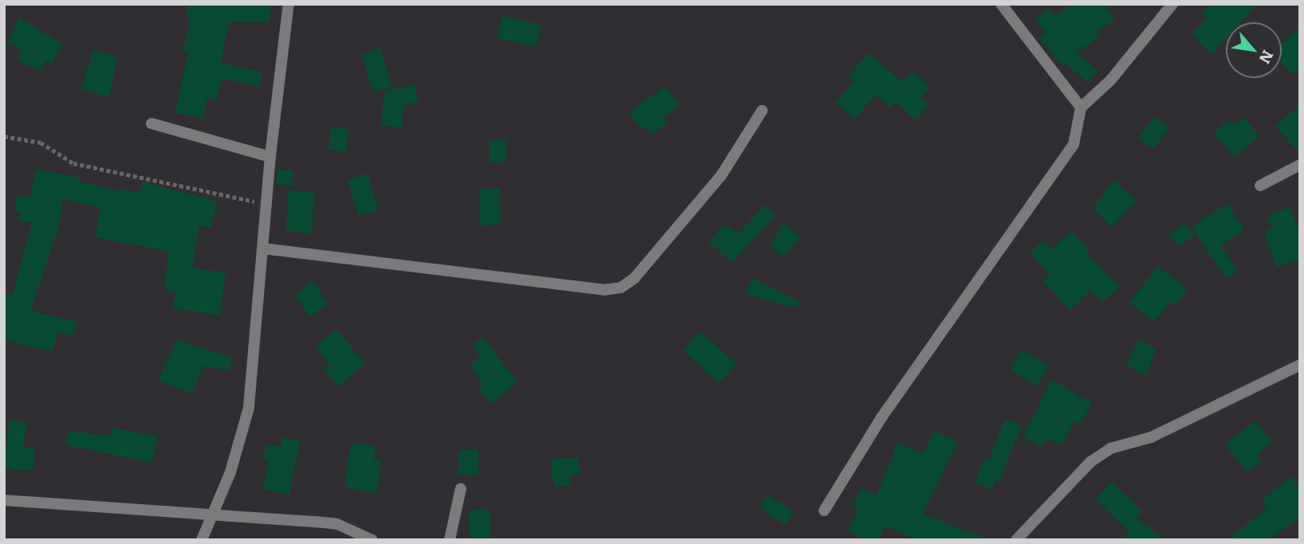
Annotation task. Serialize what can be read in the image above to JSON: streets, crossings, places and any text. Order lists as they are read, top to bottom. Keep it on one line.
{"north":"bottom right"}
